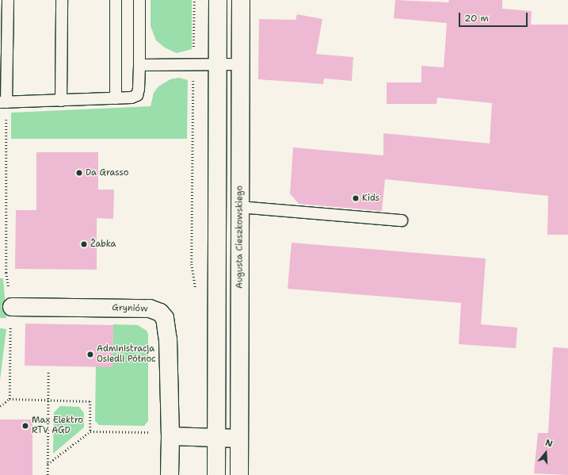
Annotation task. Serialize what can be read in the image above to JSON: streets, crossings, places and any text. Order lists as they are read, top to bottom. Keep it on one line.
{"streets":{"street":["Augusta Cieszkowskiego","Gryniów"]},"places":["Da Grasso","Kids","Żabka","Administracja Osiedli Północ","Max Elektro RTV AGD"],"scale_bar":"20 m","north":"top"}
